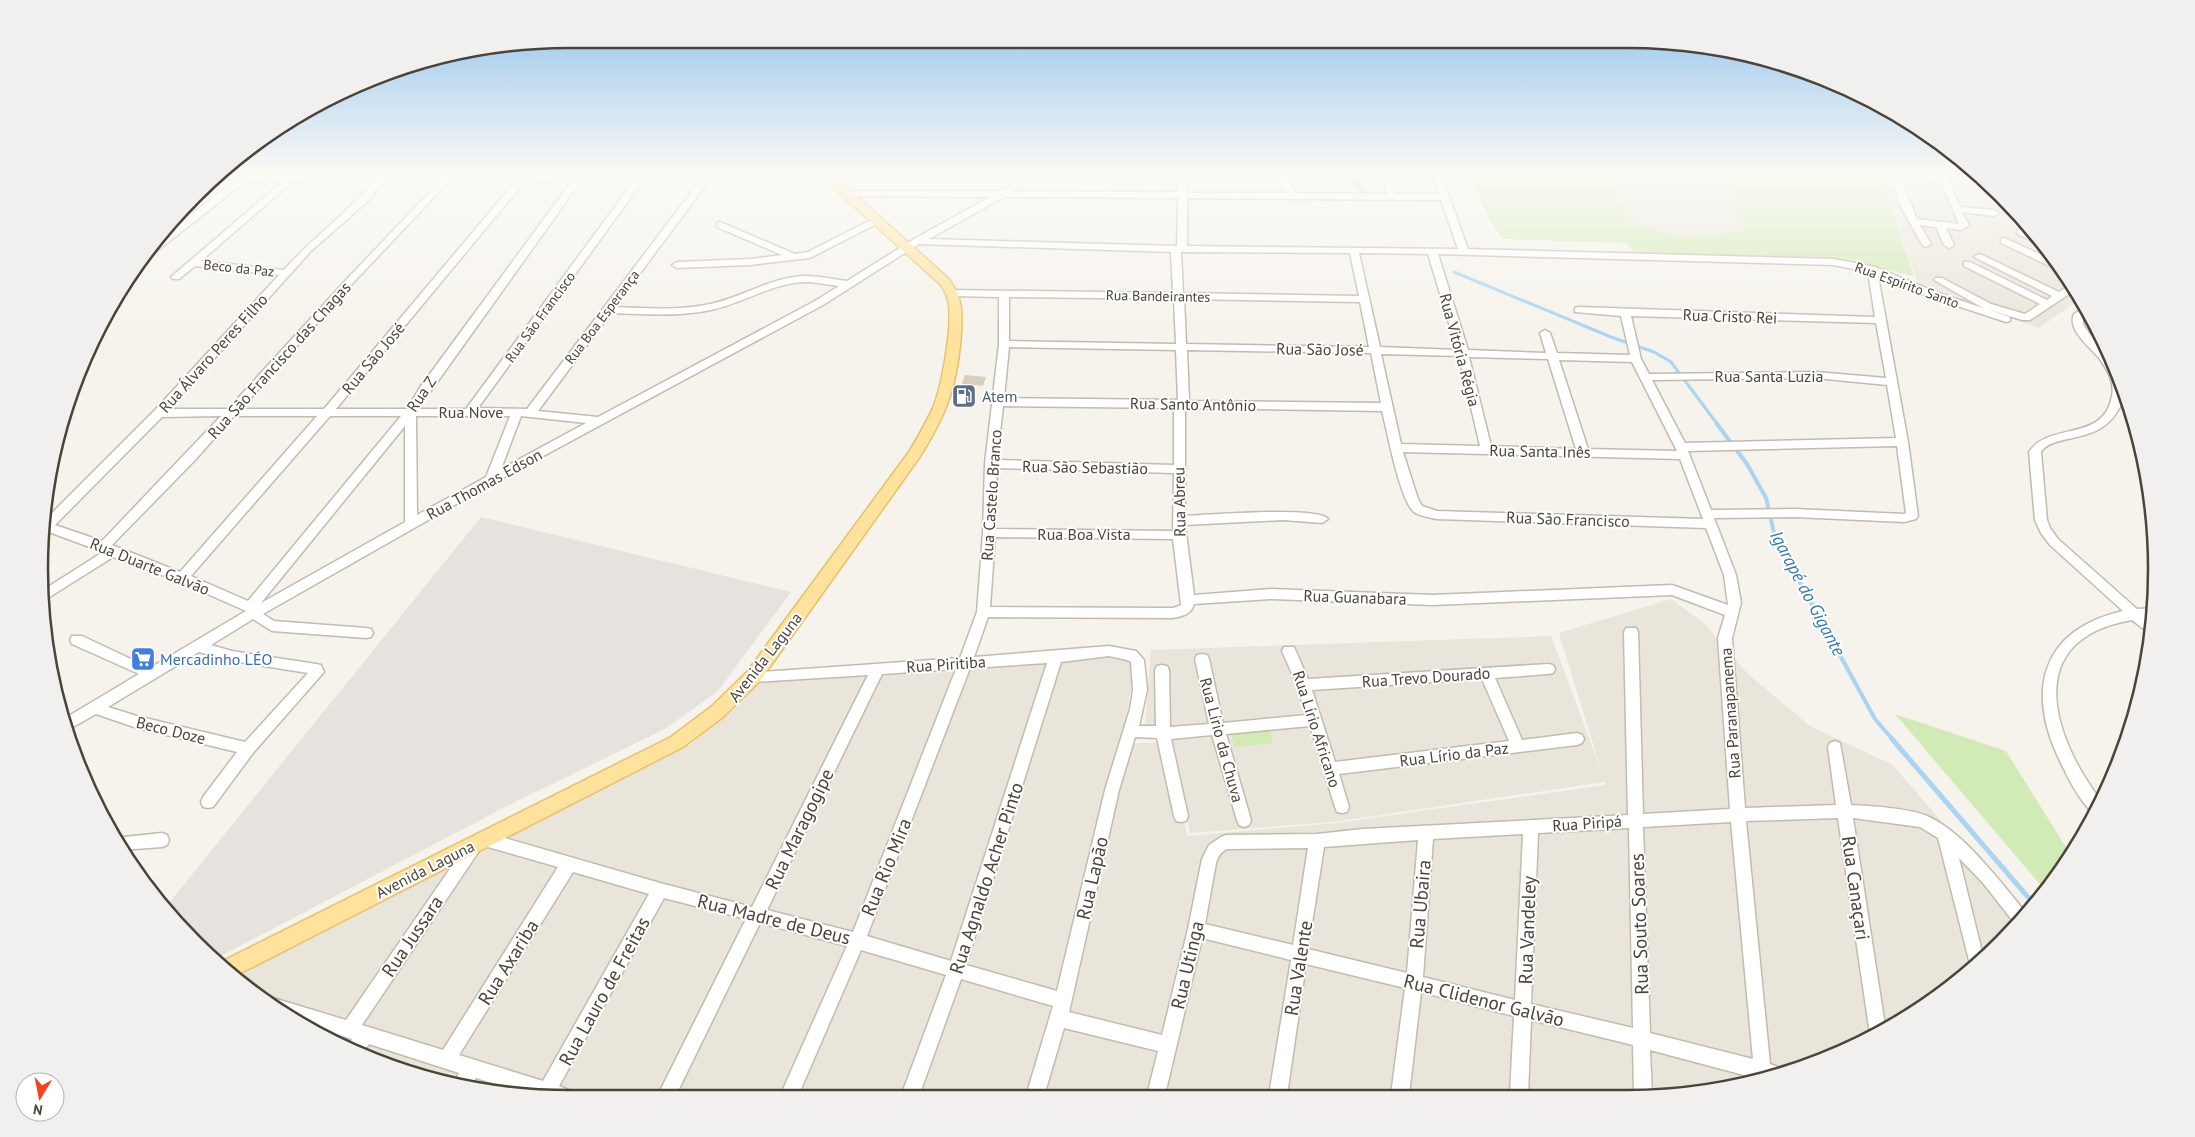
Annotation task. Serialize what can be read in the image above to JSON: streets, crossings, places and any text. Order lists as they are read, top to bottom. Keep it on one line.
{"streets":{"main road":["Avenida Laguna"],"street":["Beco da Paz","Rua Espírito Santo","Rua Bandeirantes","Rua Cristo Rei","Rua São Francisco","Rua Boa Esperança","Rua São José","Rua Vitória Régia","Rua Álvaro Peres Filho","Rua São Francisco das Chagas","Rua Santa Luzia","Rua Z","Rua Santo Antônio","Rua Nove","Rua Santa Inês","Rua São Sebastião","Rua Thomas Edson","Rua Castelo Branco","Rua Abreu","Rua Boa Vista","Rua Duarte Galvão","Rua Guanabara","Rua Piritiba","Rua Trevo Dourado","Rua Paranapanema","Rua Lírio Africano","Beco Doze","Rua Lírio da Chuva","Rua Lírio da Paz","Rua Piripá","Rua Maragogipe","Rua Rio Mira","Rua Agnaldo Acher Pinto","Rua Lapão","Rua Canaçari","Rua Ubaira","Rua Madre de Deus","Rua Souto Soares","Rua Vandeley","Rua Jussara","Rua Axariba","Rua Utinga","Rua Valente","Rua Lauro de Freitas","Rua Clidenor Galvão"]},"crossings":[["Beco da Paz","Rua Álvaro Peres Filho"],["Rua Espírito Santo","Rua Vitória Régia"],["Rua Espírito Santo","Rua Thomas Edson"],["Rua Espírito Santo","Rua Abreu"],["Rua Bandeirantes","Rua Castelo Branco"],["Rua Bandeirantes","Rua Abreu"],["Rua Bandeirantes","Avenida Laguna"],["Rua Cristo Rei","Rua Paranapanema"],["Rua São Francisco","Rua Nove"],["Rua São Francisco","Rua Santa Inês"],["Rua São Francisco","Rua Paranapanema"],["Rua Boa Esperança","Rua Nove"],["Rua São José","Rua Vitória Régia"],["Rua São José","Rua Nove"],["Rua São José","Rua Castelo Branco"],["Rua São José","Rua Abreu"],["Rua São José","Rua Duarte Galvão"],["Rua São José","Rua Paranapanema"],["Rua Vitória Régia","Rua Santa Inês"],["Rua Álvaro Peres Filho","Rua Nove"],["Rua São Francisco das Chagas","Rua Nove"],["Rua São Francisco das Chagas","Rua Duarte Galvão"],["Rua Santa Luzia","Rua Paranapanema"],["Rua Z","Rua Nove"],["Rua Z","Rua Thomas Edson"],["Rua Z","Rua Duarte Galvão"],["Rua Santo Antônio","Rua Castelo Branco"],["Rua Santo Antônio","Rua Abreu"],["Rua Nove","Rua Thomas Edson"],["Rua Santa Inês","Rua Paranapanema"],["Rua São Sebastião","Rua Castelo Branco"],["Rua São Sebastião","Rua Abreu"],["Rua Thomas Edson","Rua Duarte Galvão"],["Rua Thomas Edson","Beco Doze"],["Rua Castelo Branco","Rua Boa Vista"],["Rua Castelo Branco","Rua Piritiba"],["Rua Castelo Branco","Rua Rio Mira"],["Rua Abreu","Rua Boa Vista"],["Rua Abreu","Rua Guanabara"],["Rua Guanabara","Rua Paranapanema"],["Avenida Laguna","Rua Piritiba"],["Avenida Laguna","Rua Madre de Deus"],["Avenida Laguna","Rua Jussara"],["Rua Piritiba","Rua Maragogipe"],["Rua Piritiba","Rua Rio Mira"],["Rua Piritiba","Rua Agnaldo Acher Pinto"],["Rua Piritiba","Rua Lapão"],["Rua Trevo Dourado","Rua Lírio Africano"],["Rua Paranapanema","Rua Piripá"],["Rua Lírio Africano","Rua Lírio da Paz"],["Rua Piripá","Rua Canaçari"],["Rua Piripá","Rua Ubaira"],["Rua Piripá","Rua Souto Soares"],["Rua Piripá","Rua Vandeley"],["Rua Piripá","Rua Utinga"],["Rua Piripá","Rua Valente"],["Rua Maragogipe","Rua Madre de Deus"],["Rua Rio Mira","Rua Madre de Deus"],["Rua Agnaldo Acher Pinto","Rua Madre de Deus"],["Rua Lapão","Rua Madre de Deus"],["Rua Ubaira","Rua Clidenor Galvão"],["Rua Madre de Deus","Rua Jussara"],["Rua Madre de Deus","Rua Axariba"],["Rua Madre de Deus","Rua Lauro de Freitas"],["Rua Souto Soares","Rua Clidenor Galvão"],["Rua Vandeley","Rua Clidenor Galvão"],["Rua Utinga","Rua Clidenor Galvão"],["Rua Valente","Rua Clidenor Galvão"]],"water":["Igarapé do Gigante"],"places":{"fuel station":["Atem"],"supermarket":["Mercadinho LÉO"]},"north":"bottom"}
